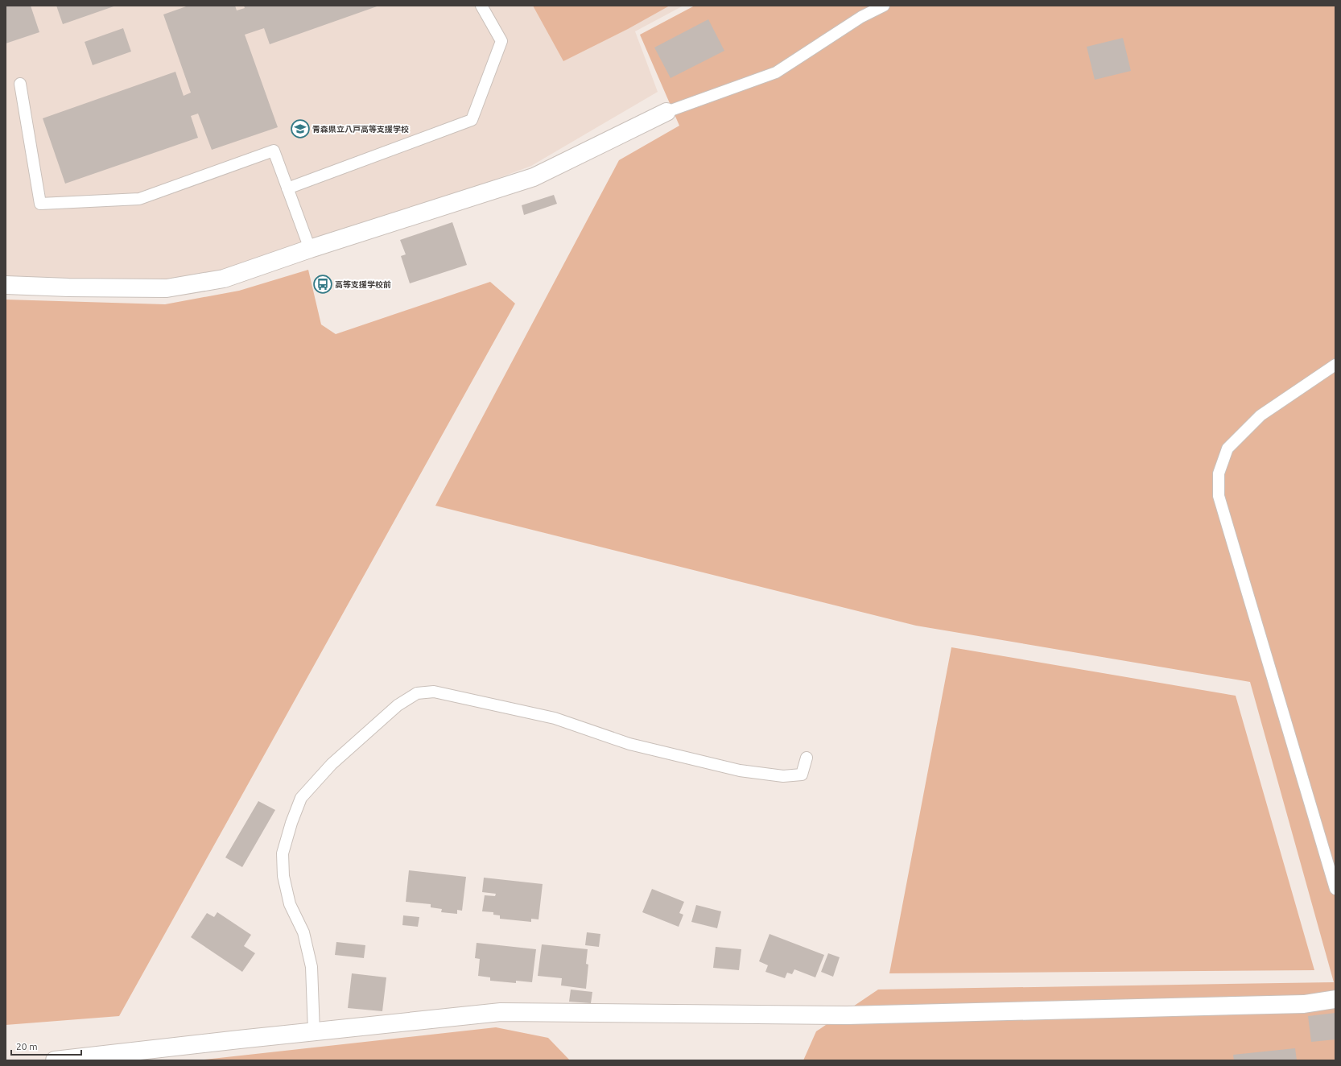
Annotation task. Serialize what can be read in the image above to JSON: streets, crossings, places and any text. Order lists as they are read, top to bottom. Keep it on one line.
{"places":{"school or university":["青森県立八戸高等支援学校"],"bus stop":["高等支援学校前"]},"scale_bar":"20 m"}
